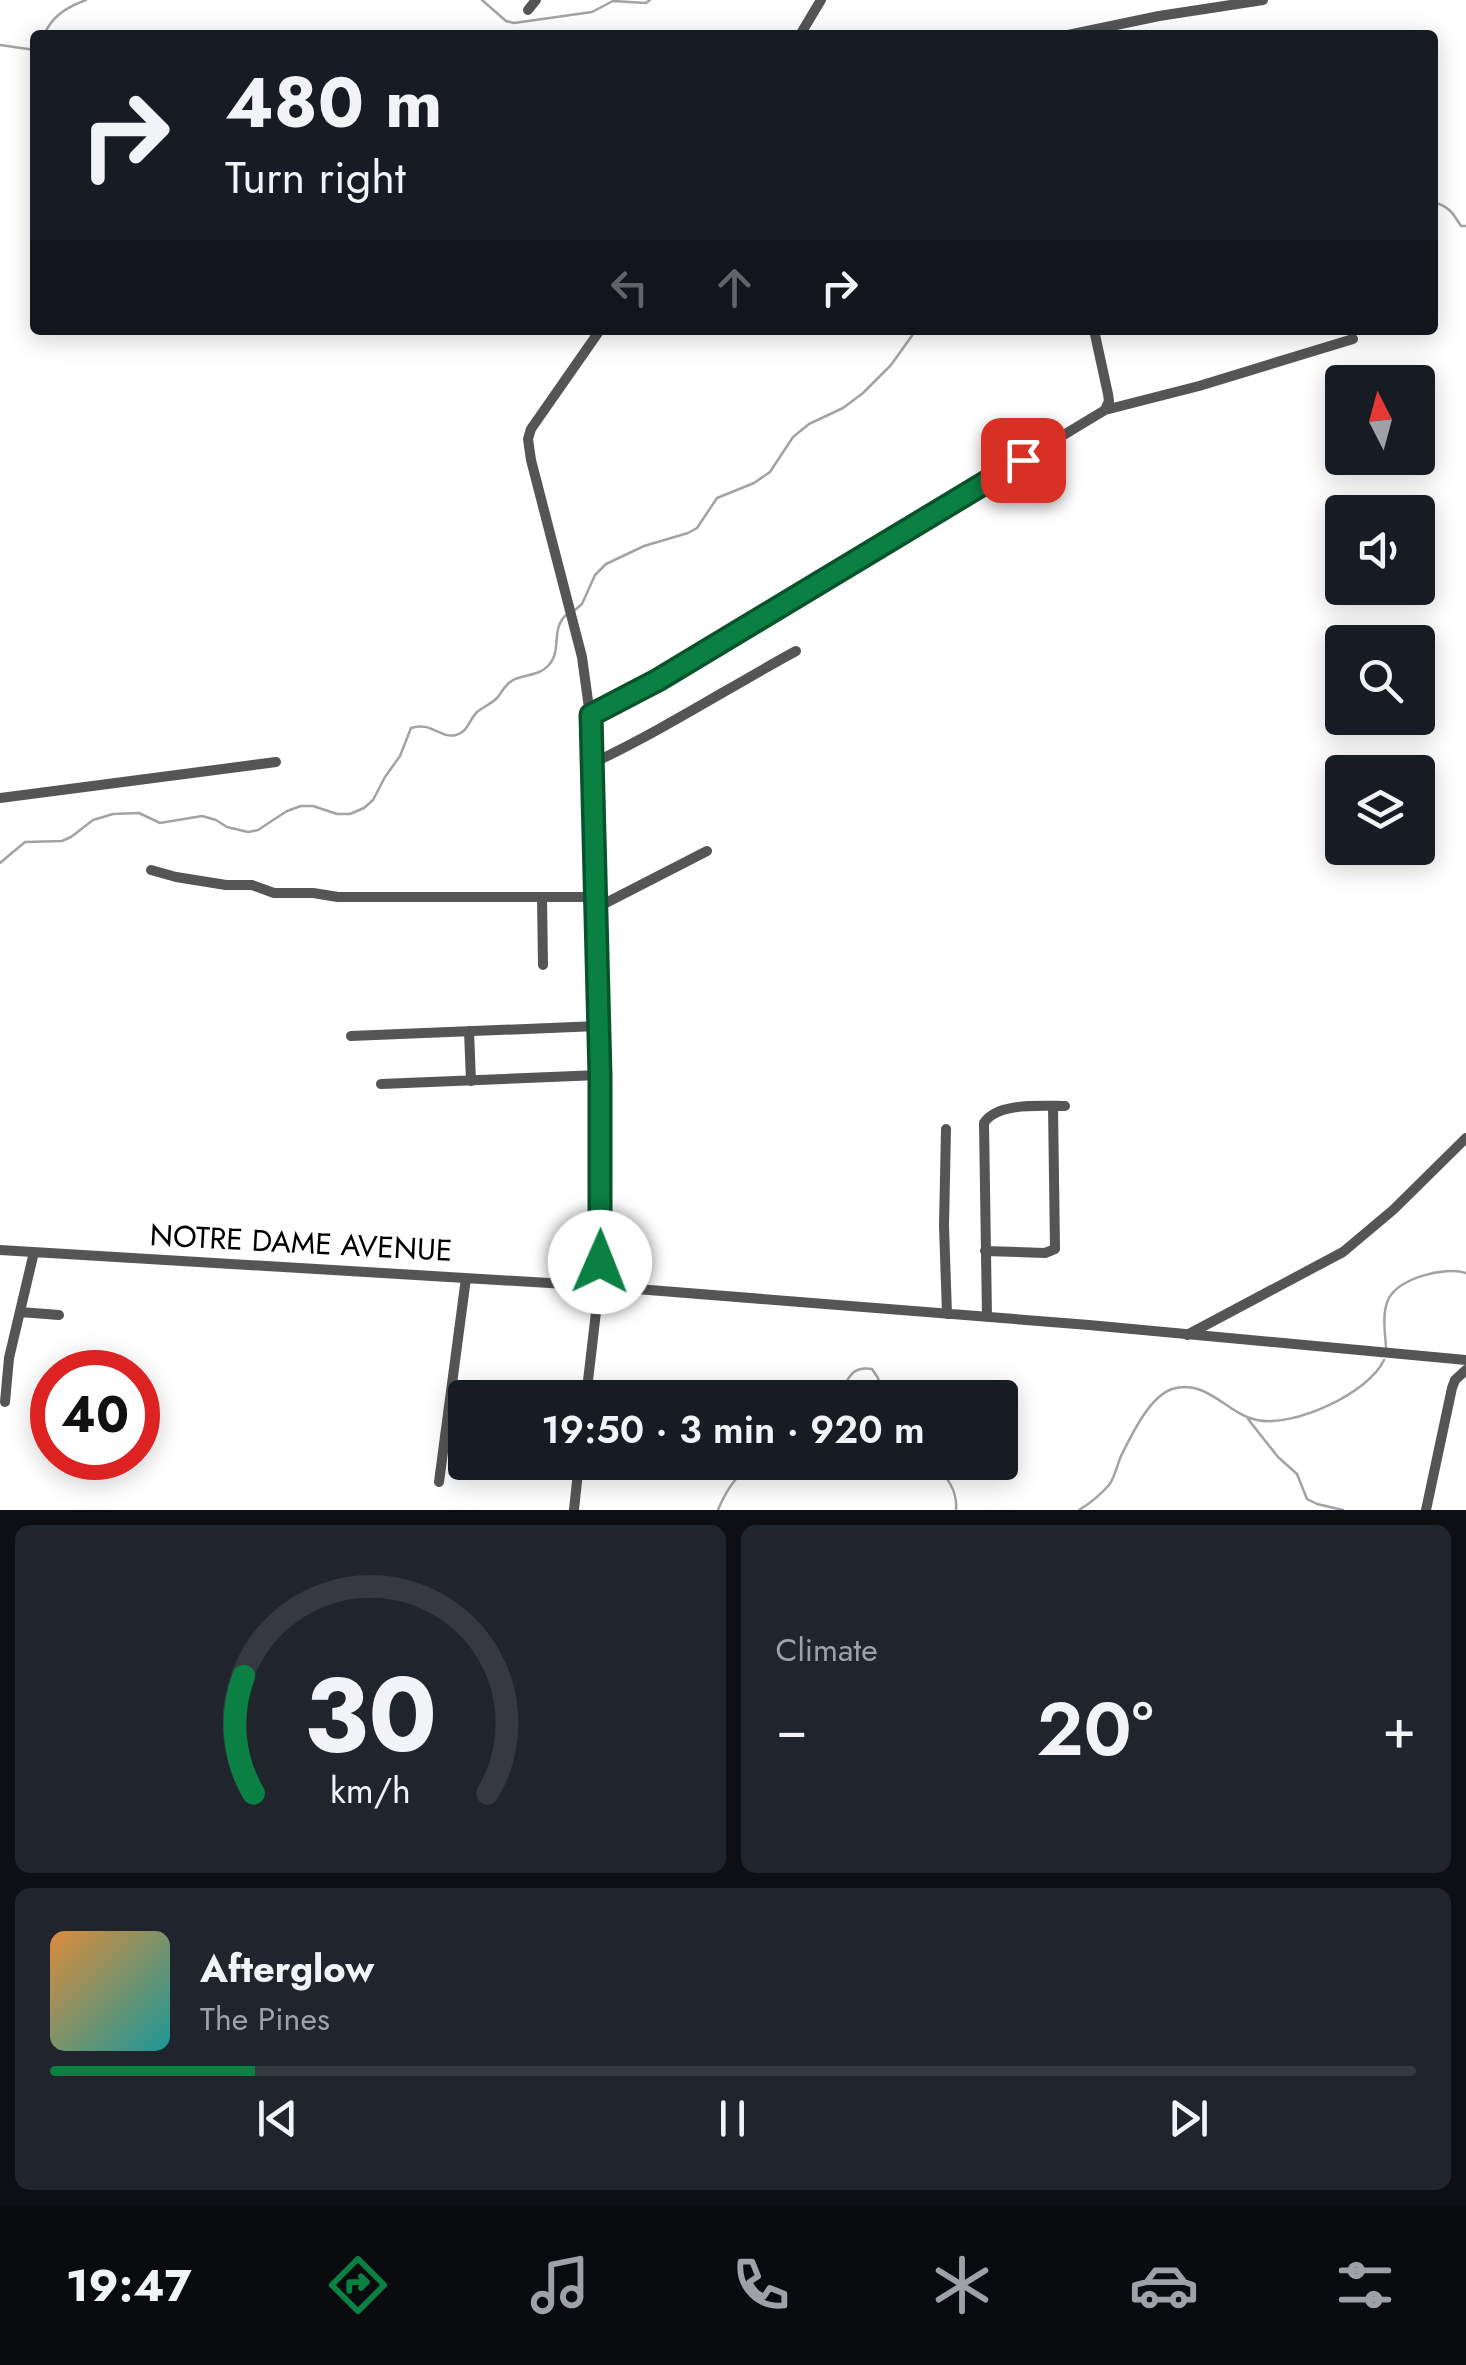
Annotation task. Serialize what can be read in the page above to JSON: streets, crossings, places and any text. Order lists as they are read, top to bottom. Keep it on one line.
{"streets":{"street":["NOTRE DAME AVENUE"]},"north":"top","page":{"turn":["480 m","Turn right"],"limit":"40","trip":"19:50 · 3 min · 920 m","tile":"Climate","heat":["−","20°","+"],"song":["Afterglow","The Pines"],"tabs":"19:47","gauge":["30","km/h"]}}
